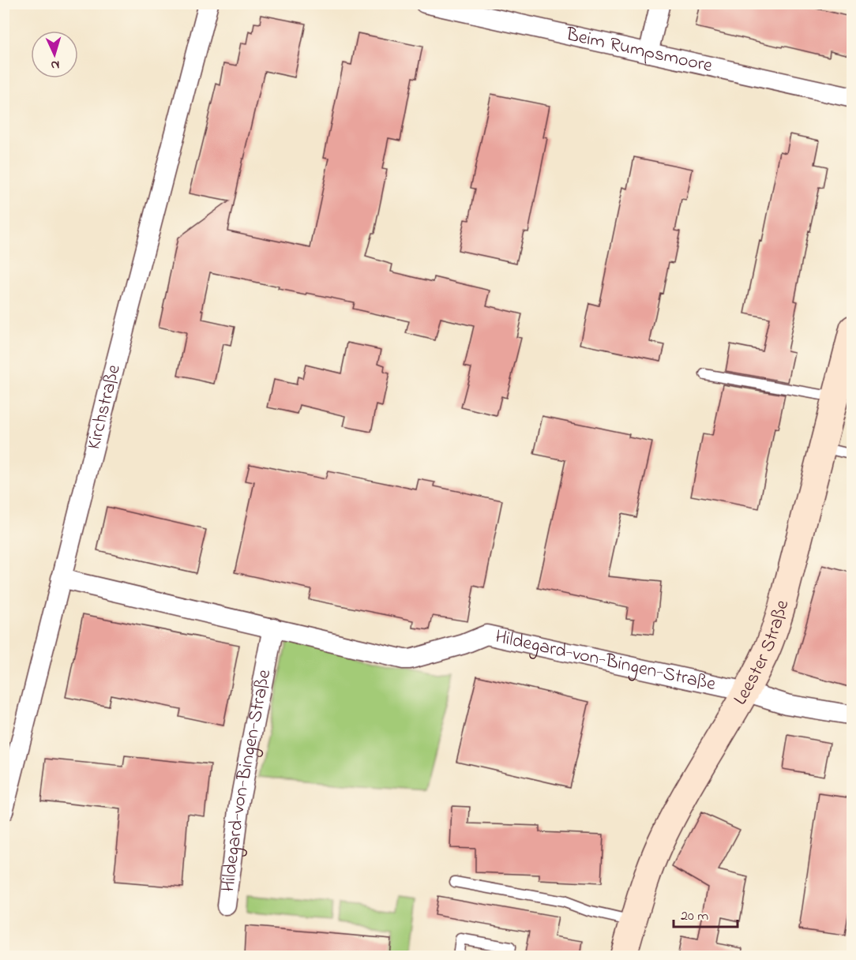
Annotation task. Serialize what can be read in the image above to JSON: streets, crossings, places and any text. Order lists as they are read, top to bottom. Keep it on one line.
{"streets":{"street":["Beim Rumpsmoore","Kirchstraße","Leester Straße","Hildegard-von-Bingen-Straße"]},"crossings":[["Kirchstraße","Hildegard-von-Bingen-Straße"],["Leester Straße","Hildegard-von-Bingen-Straße"]],"scale_bar":"20 m","north":"bottom"}
